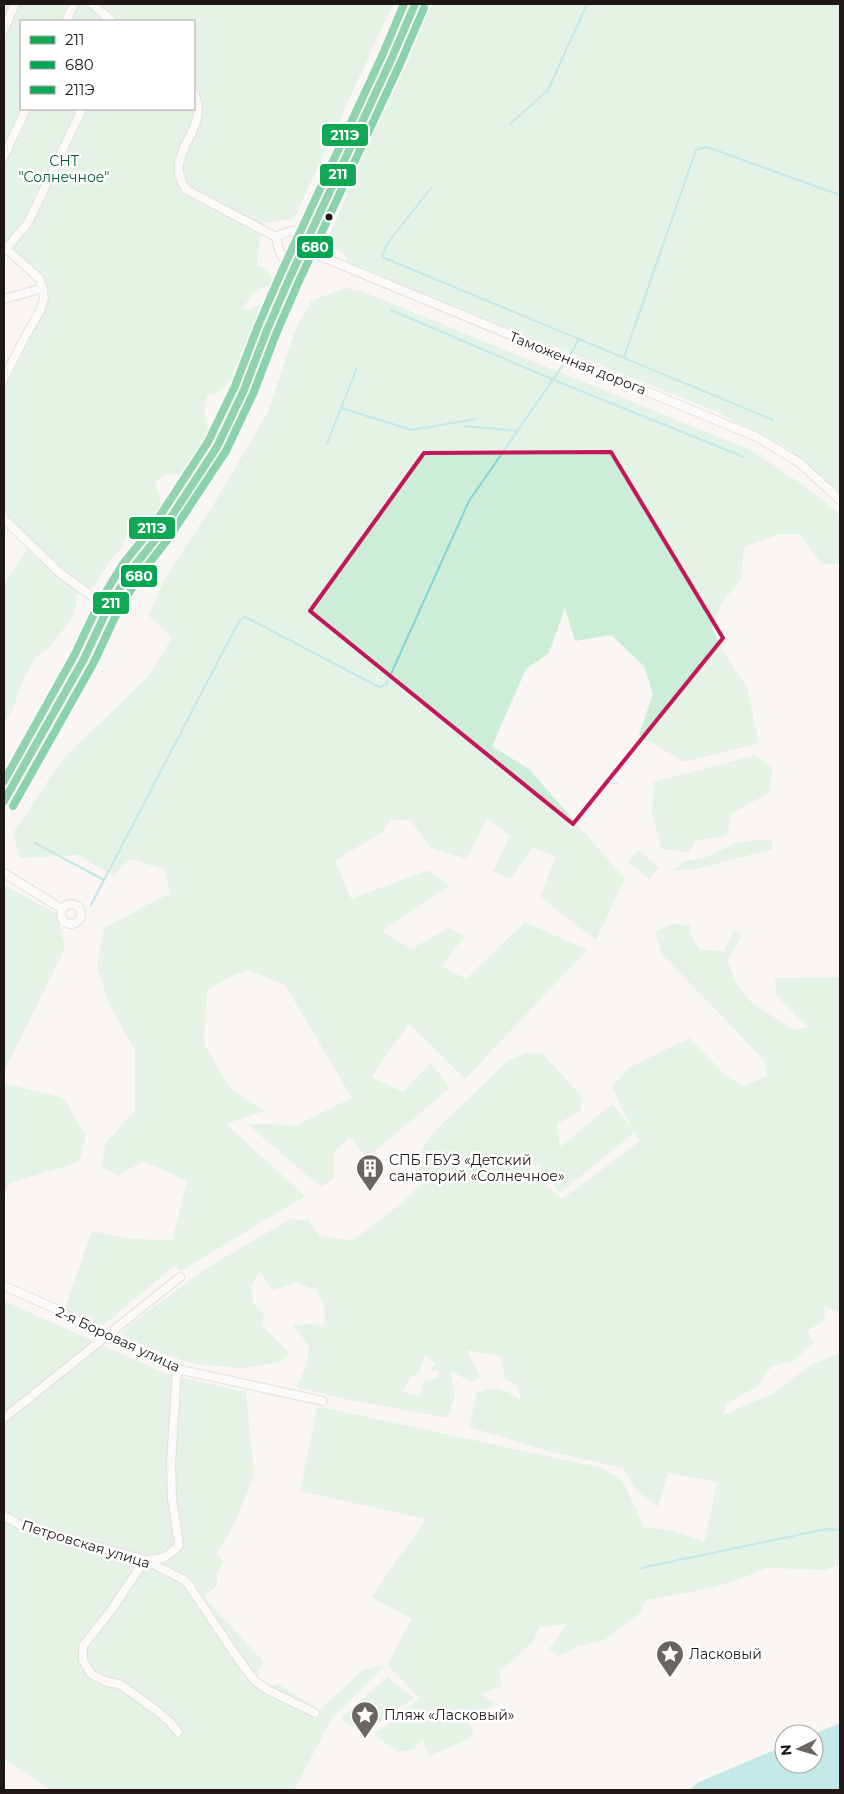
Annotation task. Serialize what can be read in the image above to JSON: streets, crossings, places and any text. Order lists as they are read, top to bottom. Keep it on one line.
{"streets":{"street":["Таможенная дорога","2-я Боровая улица","Петровская улица"]},"parks":["СНТ \"Солнечное\""],"places":{"building":["СПБ ГБУЗ «Детский санаторий «Солнечное»"],"place":["Ласковый","Пляж «Ласковый»"]},"lines":["transit line 211","transit line 211Э","transit line 680"],"legend":["211","680","211Э"],"north":"left"}
